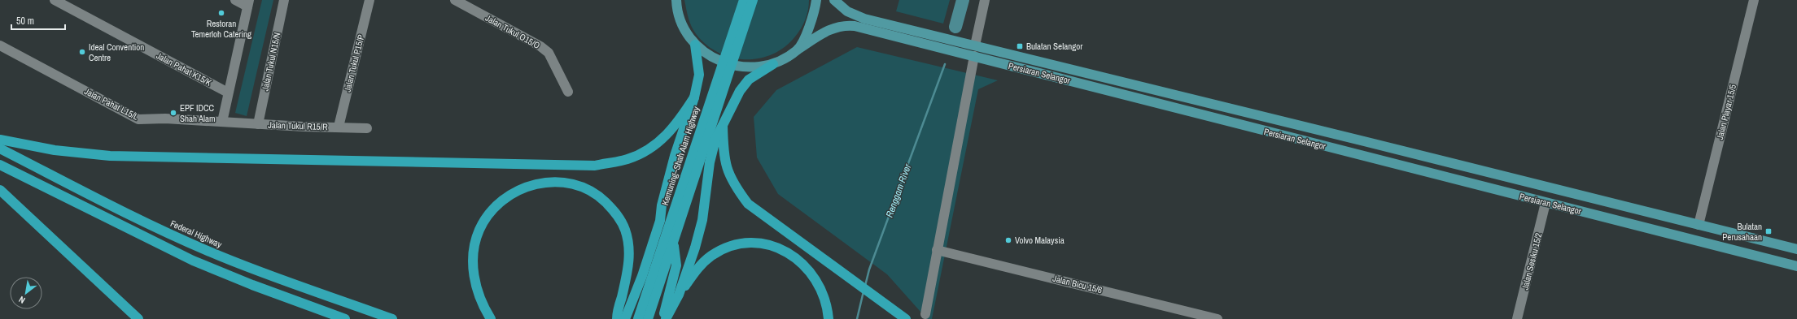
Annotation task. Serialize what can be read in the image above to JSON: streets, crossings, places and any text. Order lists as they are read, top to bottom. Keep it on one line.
{"streets":{"highway":["Kemuning–Shah Alam Highway","Federal Highway"],"main road":["Persiaran Selangor"],"street":["Jalan Tukul O15/O","Jalan Tukul N15/N","Jalan Tukul P15/P","Jalan Pahat K15/K","Jalan Pahat L15/L","Jalan Playar 15/5","Jalan Tukul R15/R","Jalan Sesiku 15/2","Jalan Bicu 15/6"]},"crossings":[["Jalan Tukul N15/N","Jalan Pahat L15/L"],["Jalan Tukul N15/N","Jalan Tukul R15/R"],["Jalan Tukul P15/P","Jalan Tukul R15/R"],["Persiaran Selangor","Jalan Playar 15/5"],["Persiaran Selangor","Jalan Sesiku 15/2"],["Jalan Pahat L15/L","Jalan Tukul R15/R"]],"water":["Renggam River"],"places":{"other":["Restoran Temerloh Catering","Ideal Convention Centre","EPF IDCC Shah Alam","Volvo Malaysia"],"transit":["Bulatan Selangor","Bulatan Perusahaan"]},"scale_bar":"50 m","north":"bottom left"}
